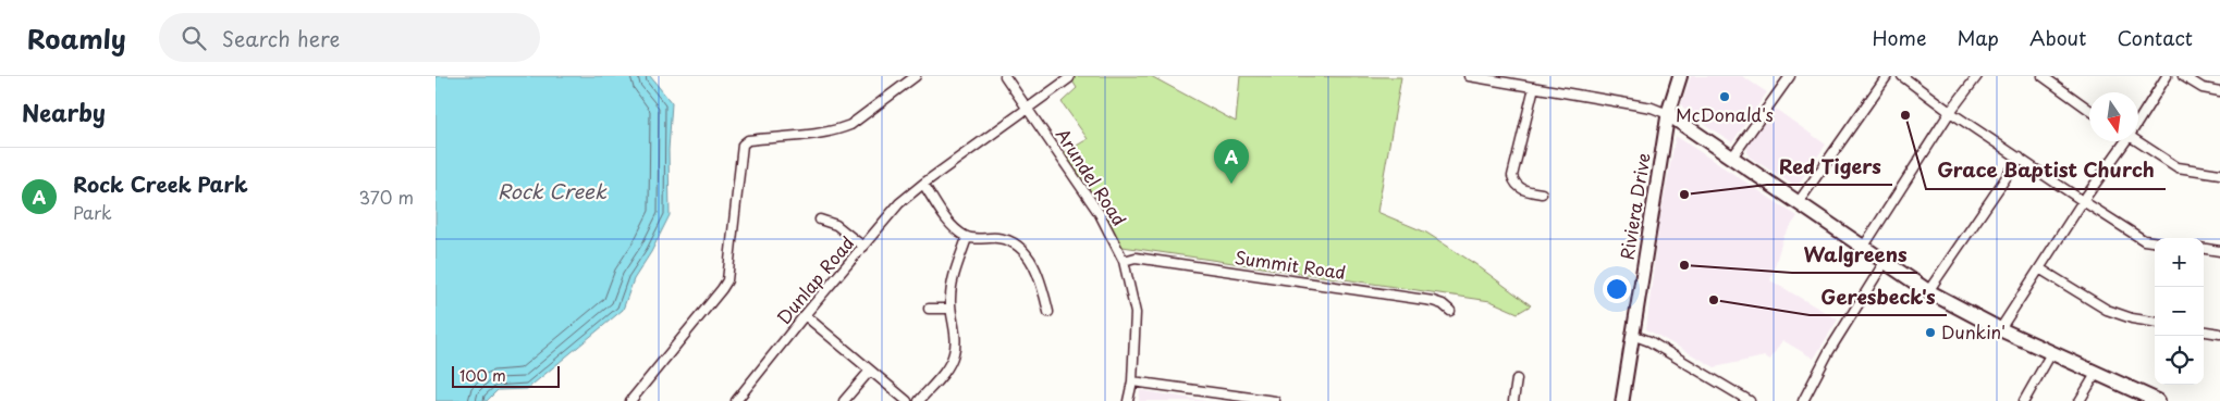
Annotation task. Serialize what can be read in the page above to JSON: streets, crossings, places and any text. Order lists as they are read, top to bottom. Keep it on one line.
{"streets":{"street":["Arundel Road","Riviera Drive","Summit Road","Dunlap Road"]},"crossings":[["Arundel Road","Summit Road"],["Arundel Road","Dunlap Road"]],"water":["Rock Creek"],"places":["McDonald's","Grace Baptist Church","Red Tigers","Walgreens","Geresbeck's","Dunkin'"],"scale_bar":"100 m","north":"bottom","page":{"header":"Roamly","search":"Search here","nav":["Home","Map","About","Contact"],"heading":"Nearby","pins":"A","list":[{"mark":"A","name":"Rock Creek Park","note":"Park","value":"370 m"}],"map_buttons":["+","−"],"scale":"100 m"}}
